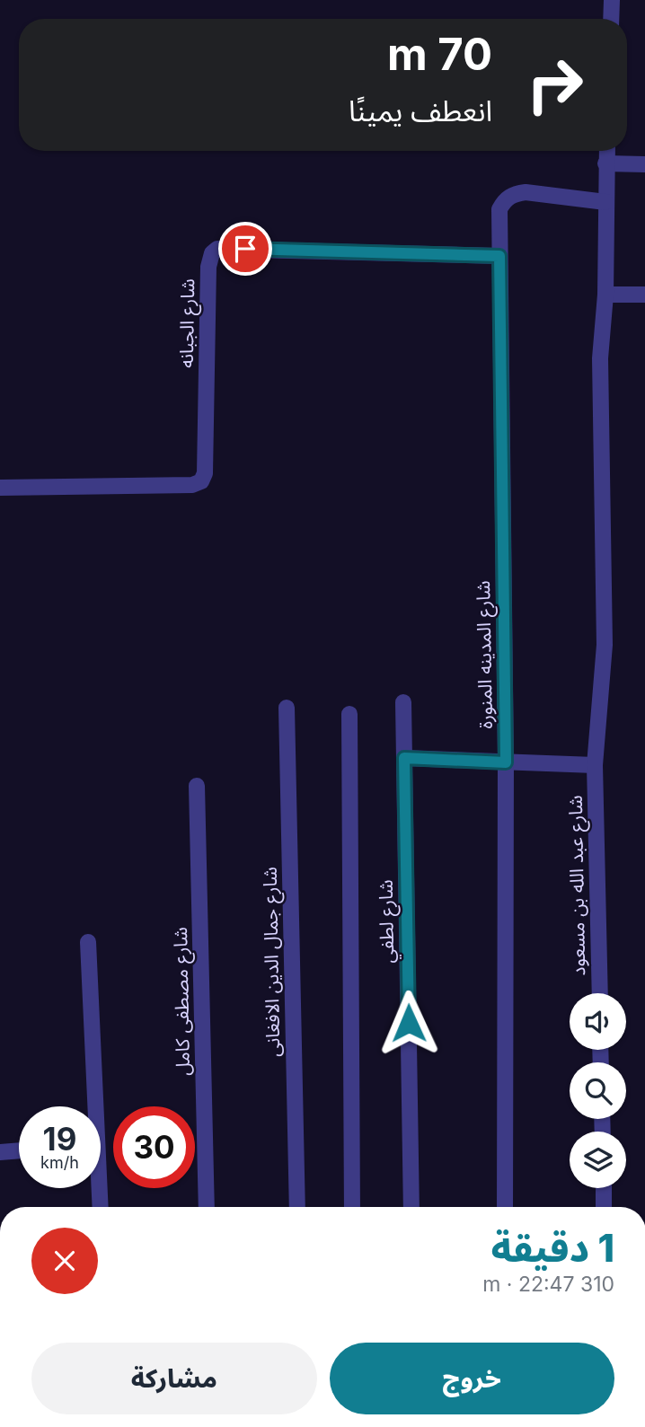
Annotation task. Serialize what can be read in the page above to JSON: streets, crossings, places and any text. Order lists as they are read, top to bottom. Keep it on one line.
{"streets":{"street":["شارع الجبانه","شارع المدينه المنورة","شارع عبد الله بن مسعود","شارع لطفي","شارع جمال الدين الافغانى","شارع مصطفى كامل"]},"crossings":[["شارع الجبانه","شارع المدينه المنورة"],["شارع المدينه المنورة","شارع عبد الله بن مسعود"]],"page":{"turn":["70 m","انعطف يمينًا"],"speed":"19 km/h","limit":"30","heading":["1 دقيقة","310 m · 22:47"],"buttons":["خروج","مشاركة"]}}
